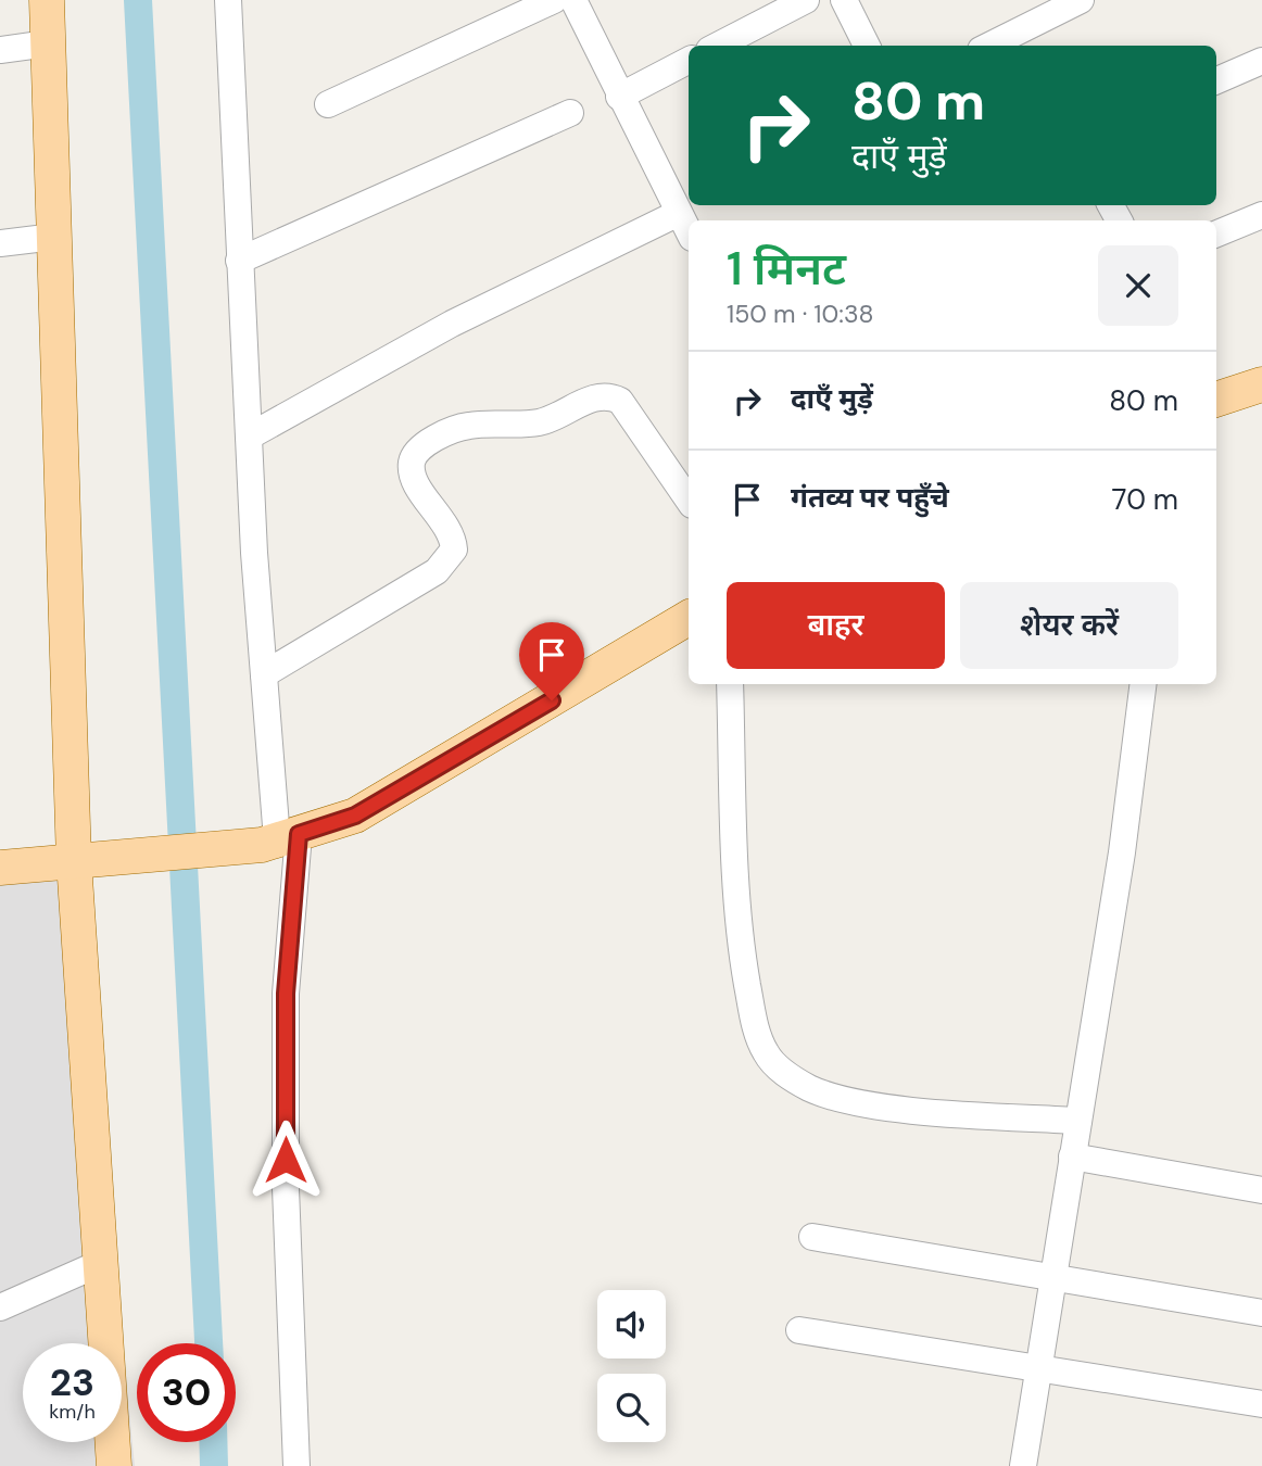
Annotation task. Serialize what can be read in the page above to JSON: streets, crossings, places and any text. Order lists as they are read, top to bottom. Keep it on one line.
{"page":{"turn":["80 m","दाएँ मुड़ें"],"heading":["1 मिनट","150 m · 10:38"],"list":[{"name":"दाएँ मुड़ें","value":"80 m"},{"name":"गंतव्य पर पहुँचे","value":"70 m"}],"buttons":["बाहर","शेयर करें"],"speed":"23 km/h","limit":"30"}}
